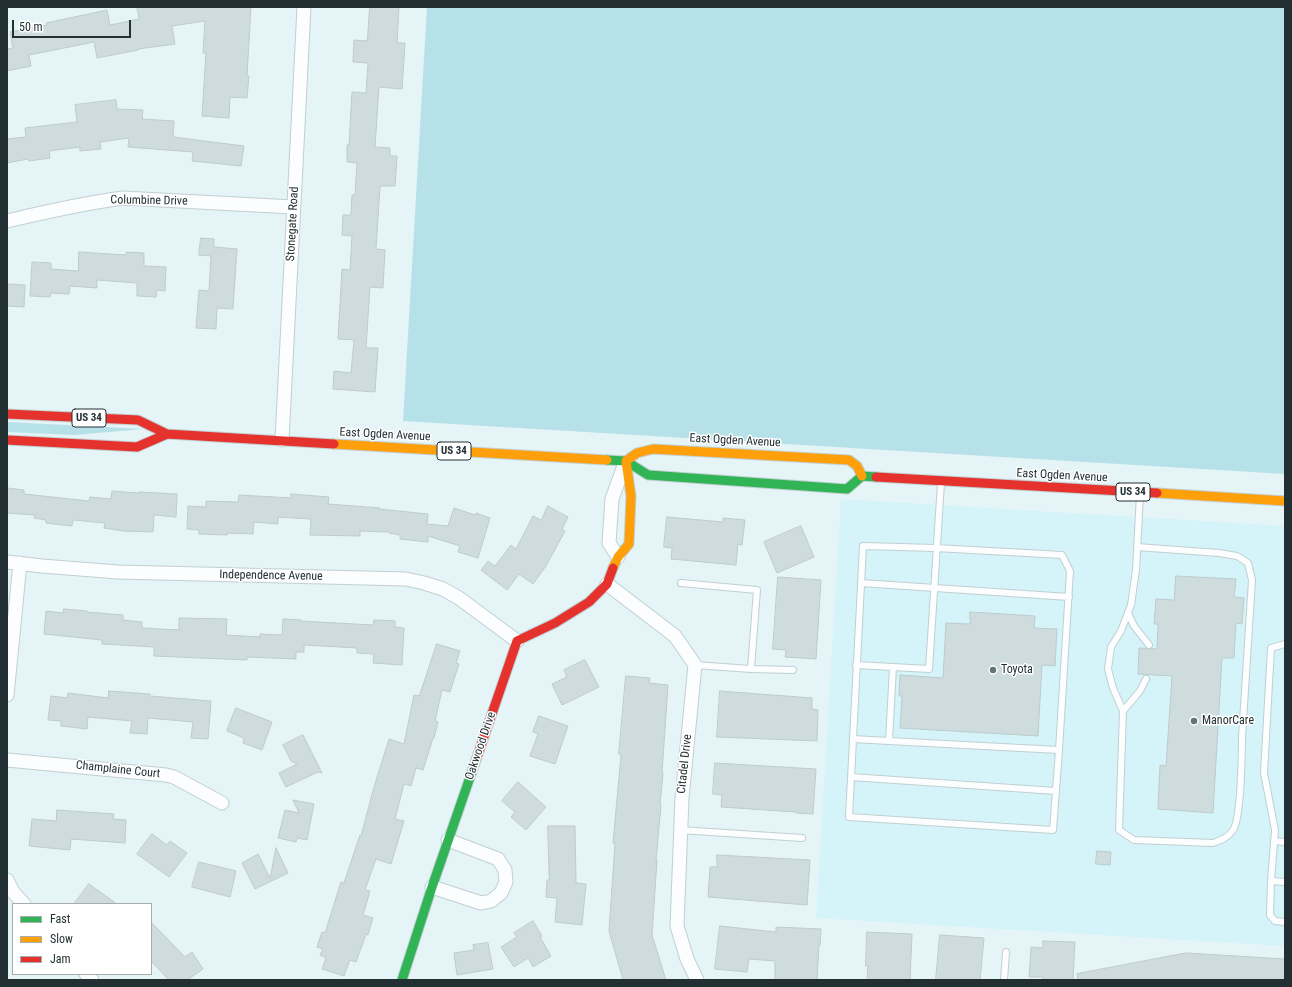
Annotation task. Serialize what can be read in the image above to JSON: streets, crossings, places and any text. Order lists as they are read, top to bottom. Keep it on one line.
{"streets":{"main road":["US 34","East Ogden Avenue","Oakwood Drive"],"street":["Columbine Drive","Stonegate Road","Independence Avenue","Citadel Drive","Champlaine Court"]},"crossings":[["Columbine Drive","Stonegate Road"],["Stonegate Road","East Ogden Avenue"],["Independence Avenue","Oakwood Drive"]],"places":["Toyota","ManorCare"],"legend":["Fast","Slow","Jam"],"scale_bar":"50 m"}
